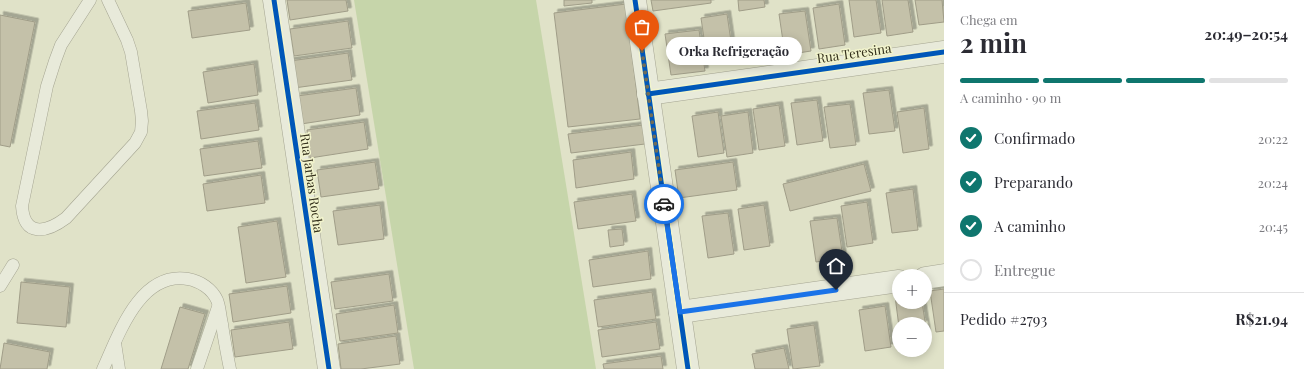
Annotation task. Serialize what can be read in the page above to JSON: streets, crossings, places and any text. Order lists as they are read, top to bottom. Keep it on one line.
{"streets":{"street":["Rua Teresina","Rua Jarbas Rocha"]},"places":["Orka Refrigeração"],"page":{"heading":["2 min","Chega em","20:49–20:54"],"panel":["Pedido #2793","R$21.94"],"bubble":"Orka Refrigeração","bar":"A caminho · 90 m","list":[["Confirmado","20:22"],["Preparando","20:24"],["A caminho","20:45"],"Entregue"],"map_buttons":["+","−"]}}
